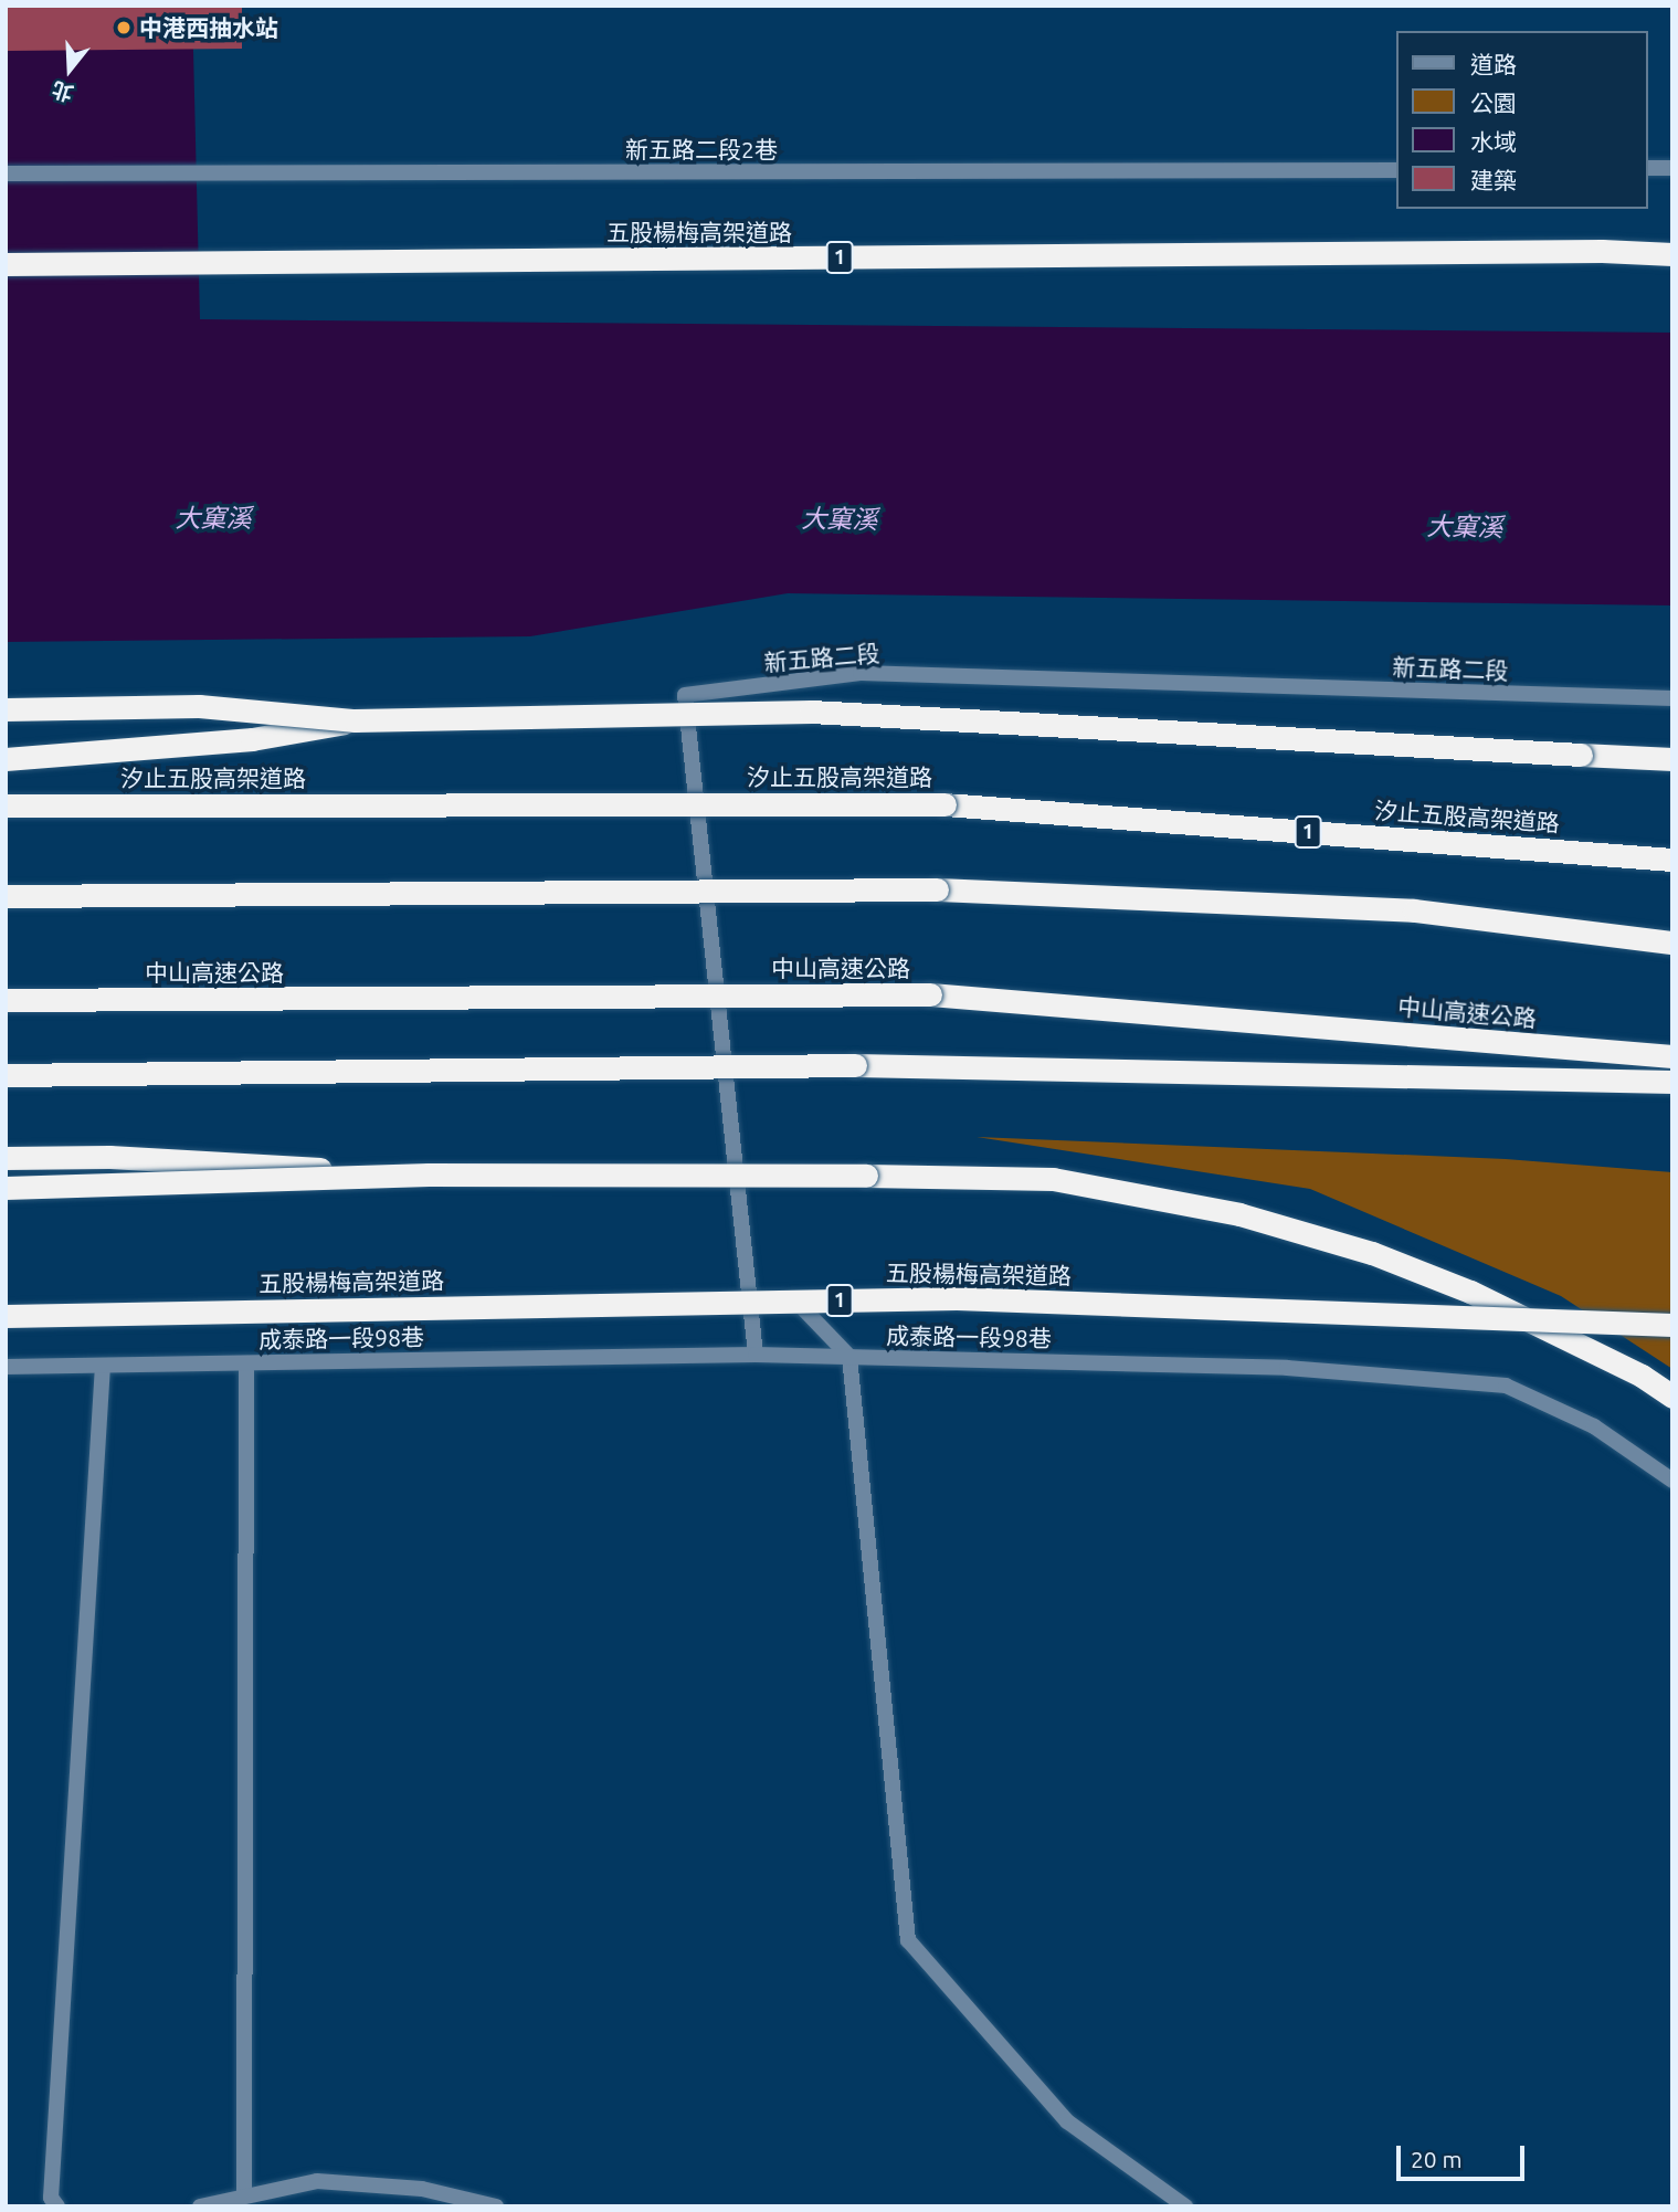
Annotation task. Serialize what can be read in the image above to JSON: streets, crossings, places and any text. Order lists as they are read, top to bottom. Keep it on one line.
{"streets":{"highway":["五股楊梅高架道路","1","汐止五股高架道路","中山高速公路"],"street":["新五路二段2巷","新五路二段","成泰路一段98巷"]},"crossings":[["新五路二段","成泰路一段98巷"]],"water":["大窠溪"],"places":["中港西抽水站"],"legend":["道路","公園","水域","建築"],"scale_bar":"20 m","north":"bottom"}
